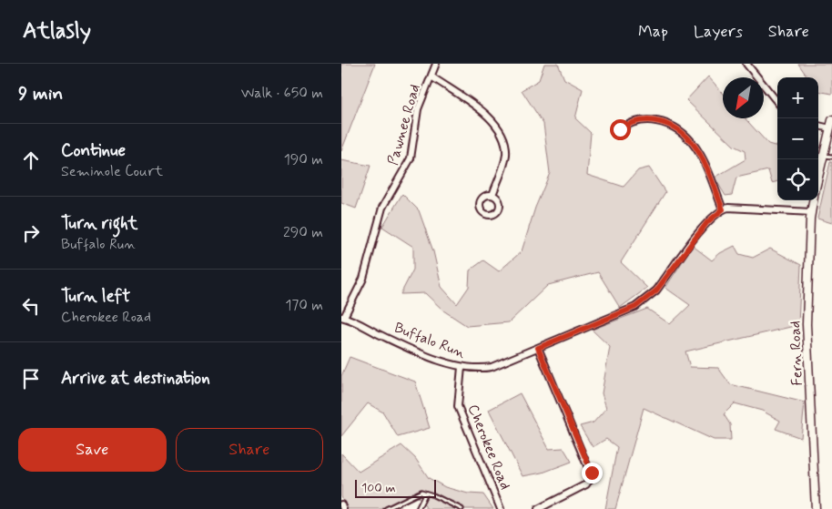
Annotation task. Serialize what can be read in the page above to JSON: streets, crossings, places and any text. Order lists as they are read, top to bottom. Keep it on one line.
{"streets":{"street":["Pawnee Road","Buffalo Run","Fern Road","Cherokee Road"]},"crossings":[["Pawnee Road","Buffalo Run"],["Buffalo Run","Cherokee Road"]],"scale_bar":"100 m","north":"bottom left","page":{"header":"Atlasly","nav":["Map","Layers","Share"],"heading":["9 min","Walk · 650 m"],"map_buttons":["+","−"],"list":[["Continue","Seminole Court","190 m"],["Turn right","Buffalo Run","290 m"],["Turn left","Cherokee Road","170 m"],"Arrive at destination"],"buttons":["Save","Share"],"scale":"100 m"}}
